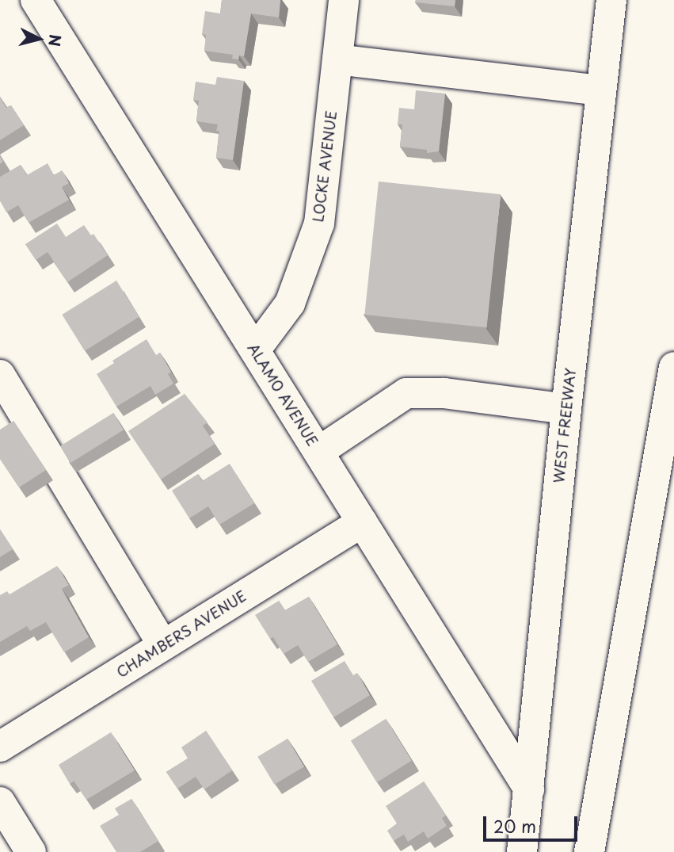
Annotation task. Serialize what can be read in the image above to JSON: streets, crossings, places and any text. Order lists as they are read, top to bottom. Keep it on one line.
{"streets":{"main road":["LOCKE AVENUE","ALAMO AVENUE","WEST FREEWAY","CHAMBERS AVENUE"]},"crossings":[["LOCKE AVENUE","ALAMO AVENUE"],["ALAMO AVENUE","WEST FREEWAY"],["ALAMO AVENUE","CHAMBERS AVENUE"]],"scale_bar":"20 m","north":"right"}
